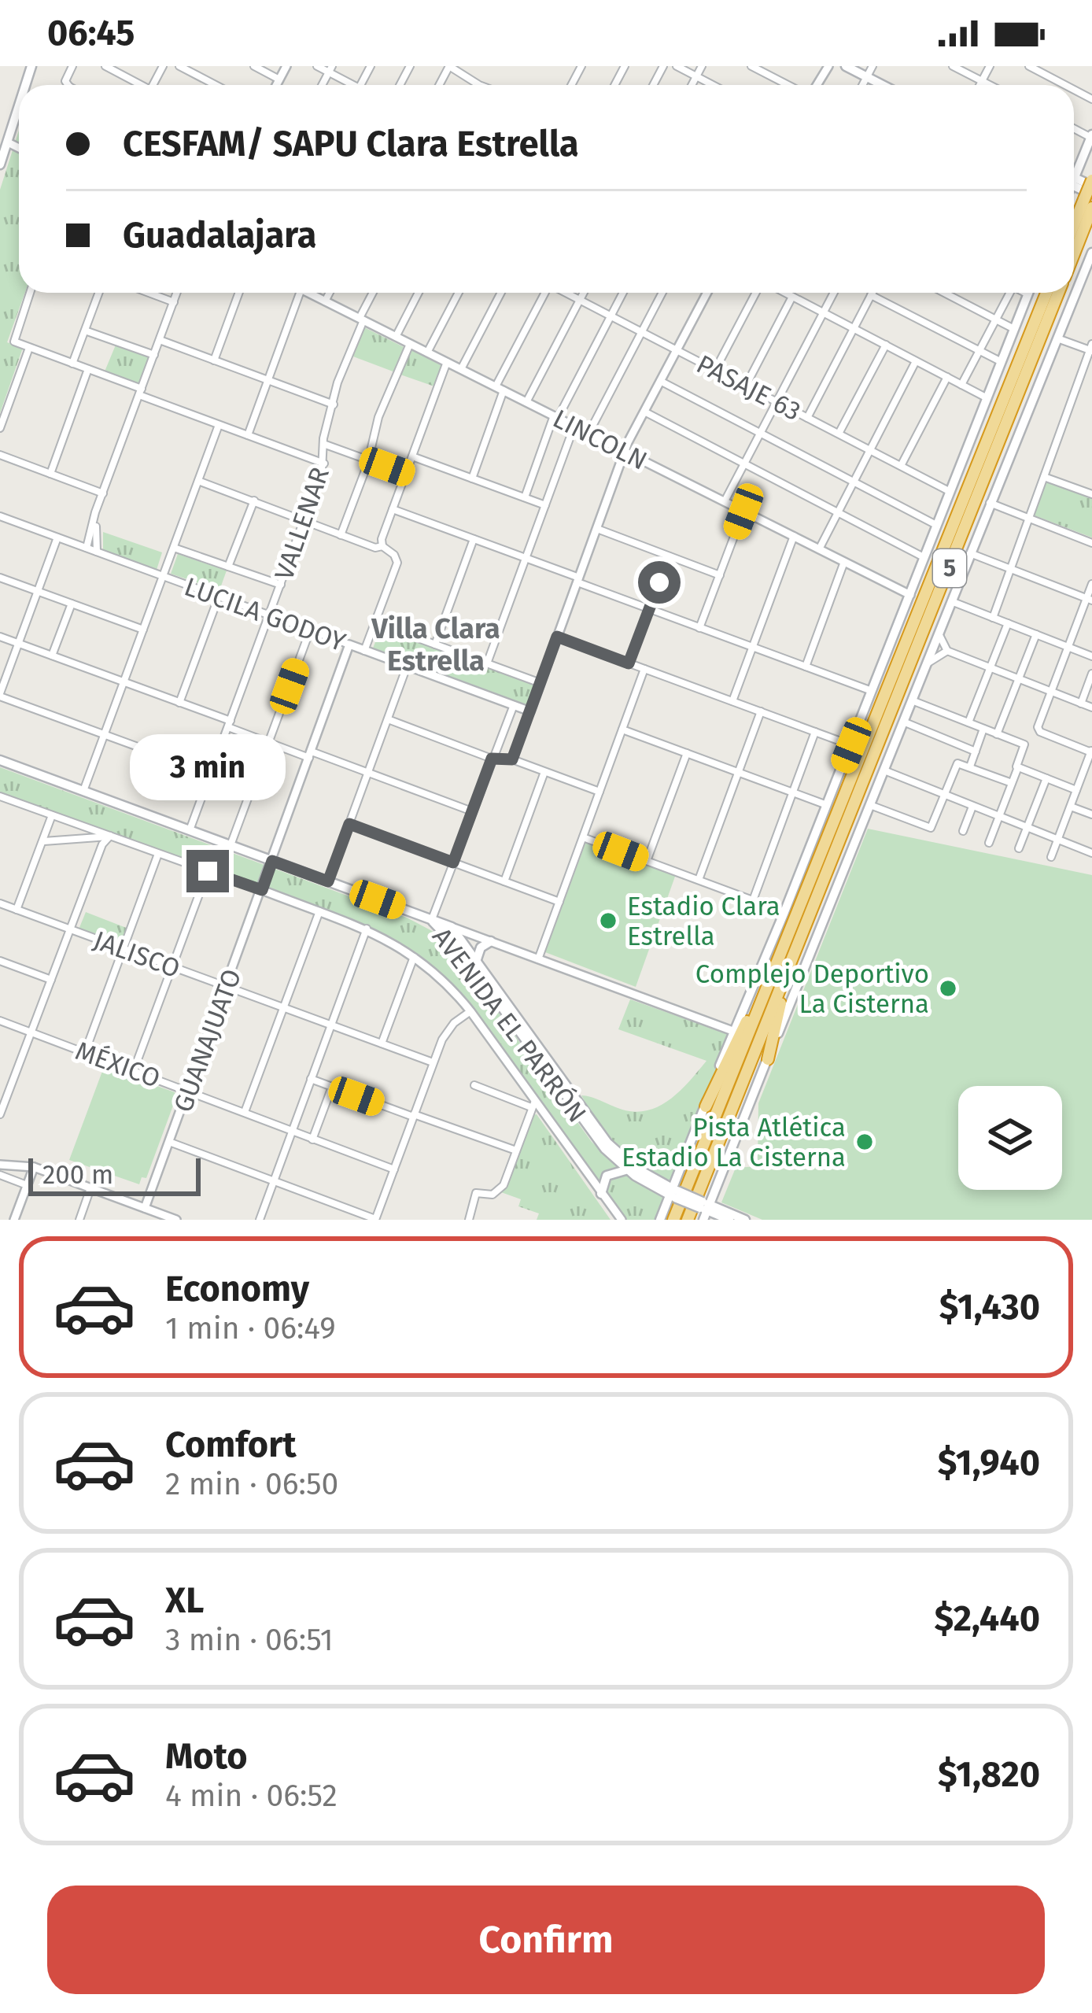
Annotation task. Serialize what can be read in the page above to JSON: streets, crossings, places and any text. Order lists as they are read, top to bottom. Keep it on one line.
{"streets":{"highway":["5"],"main road":["AVENIDA EL PARRÓN"],"street":["PASAJE 63","LINCOLN","VALLENAR","LUCILA GODOY","JALISCO","GUANAJUATO","MÉXICO"]},"crossings":[["LINCOLN","VALLENAR"],["VALLENAR","LUCILA GODOY"],["LUCILA GODOY","GUANAJUATO"],["JALISCO","GUANAJUATO"],["GUANAJUATO","MÉXICO"]],"districts":["Villa Clara Estrella"],"places":["Estadio Clara Estrella","Complejo Deportivo La Cisterna","Pista Atlética Estadio La Cisterna"],"scale_bar":"200 m","page":{"status":"06:45","banner":["CESFAM/ SAPU Clara Estrella","Guadalajara"],"bubble":"3 min","scale":"200 m","list":[{"name":"Economy","note":"1 min · 06:49","value":"$1,430"},{"name":"Comfort","note":"2 min · 06:50","value":"$1,940"},{"name":"XL","note":"3 min · 06:51","value":"$2,440"},{"name":"Moto","note":"4 min · 06:52","value":"$1,820"}],"buttons":"Confirm"}}
